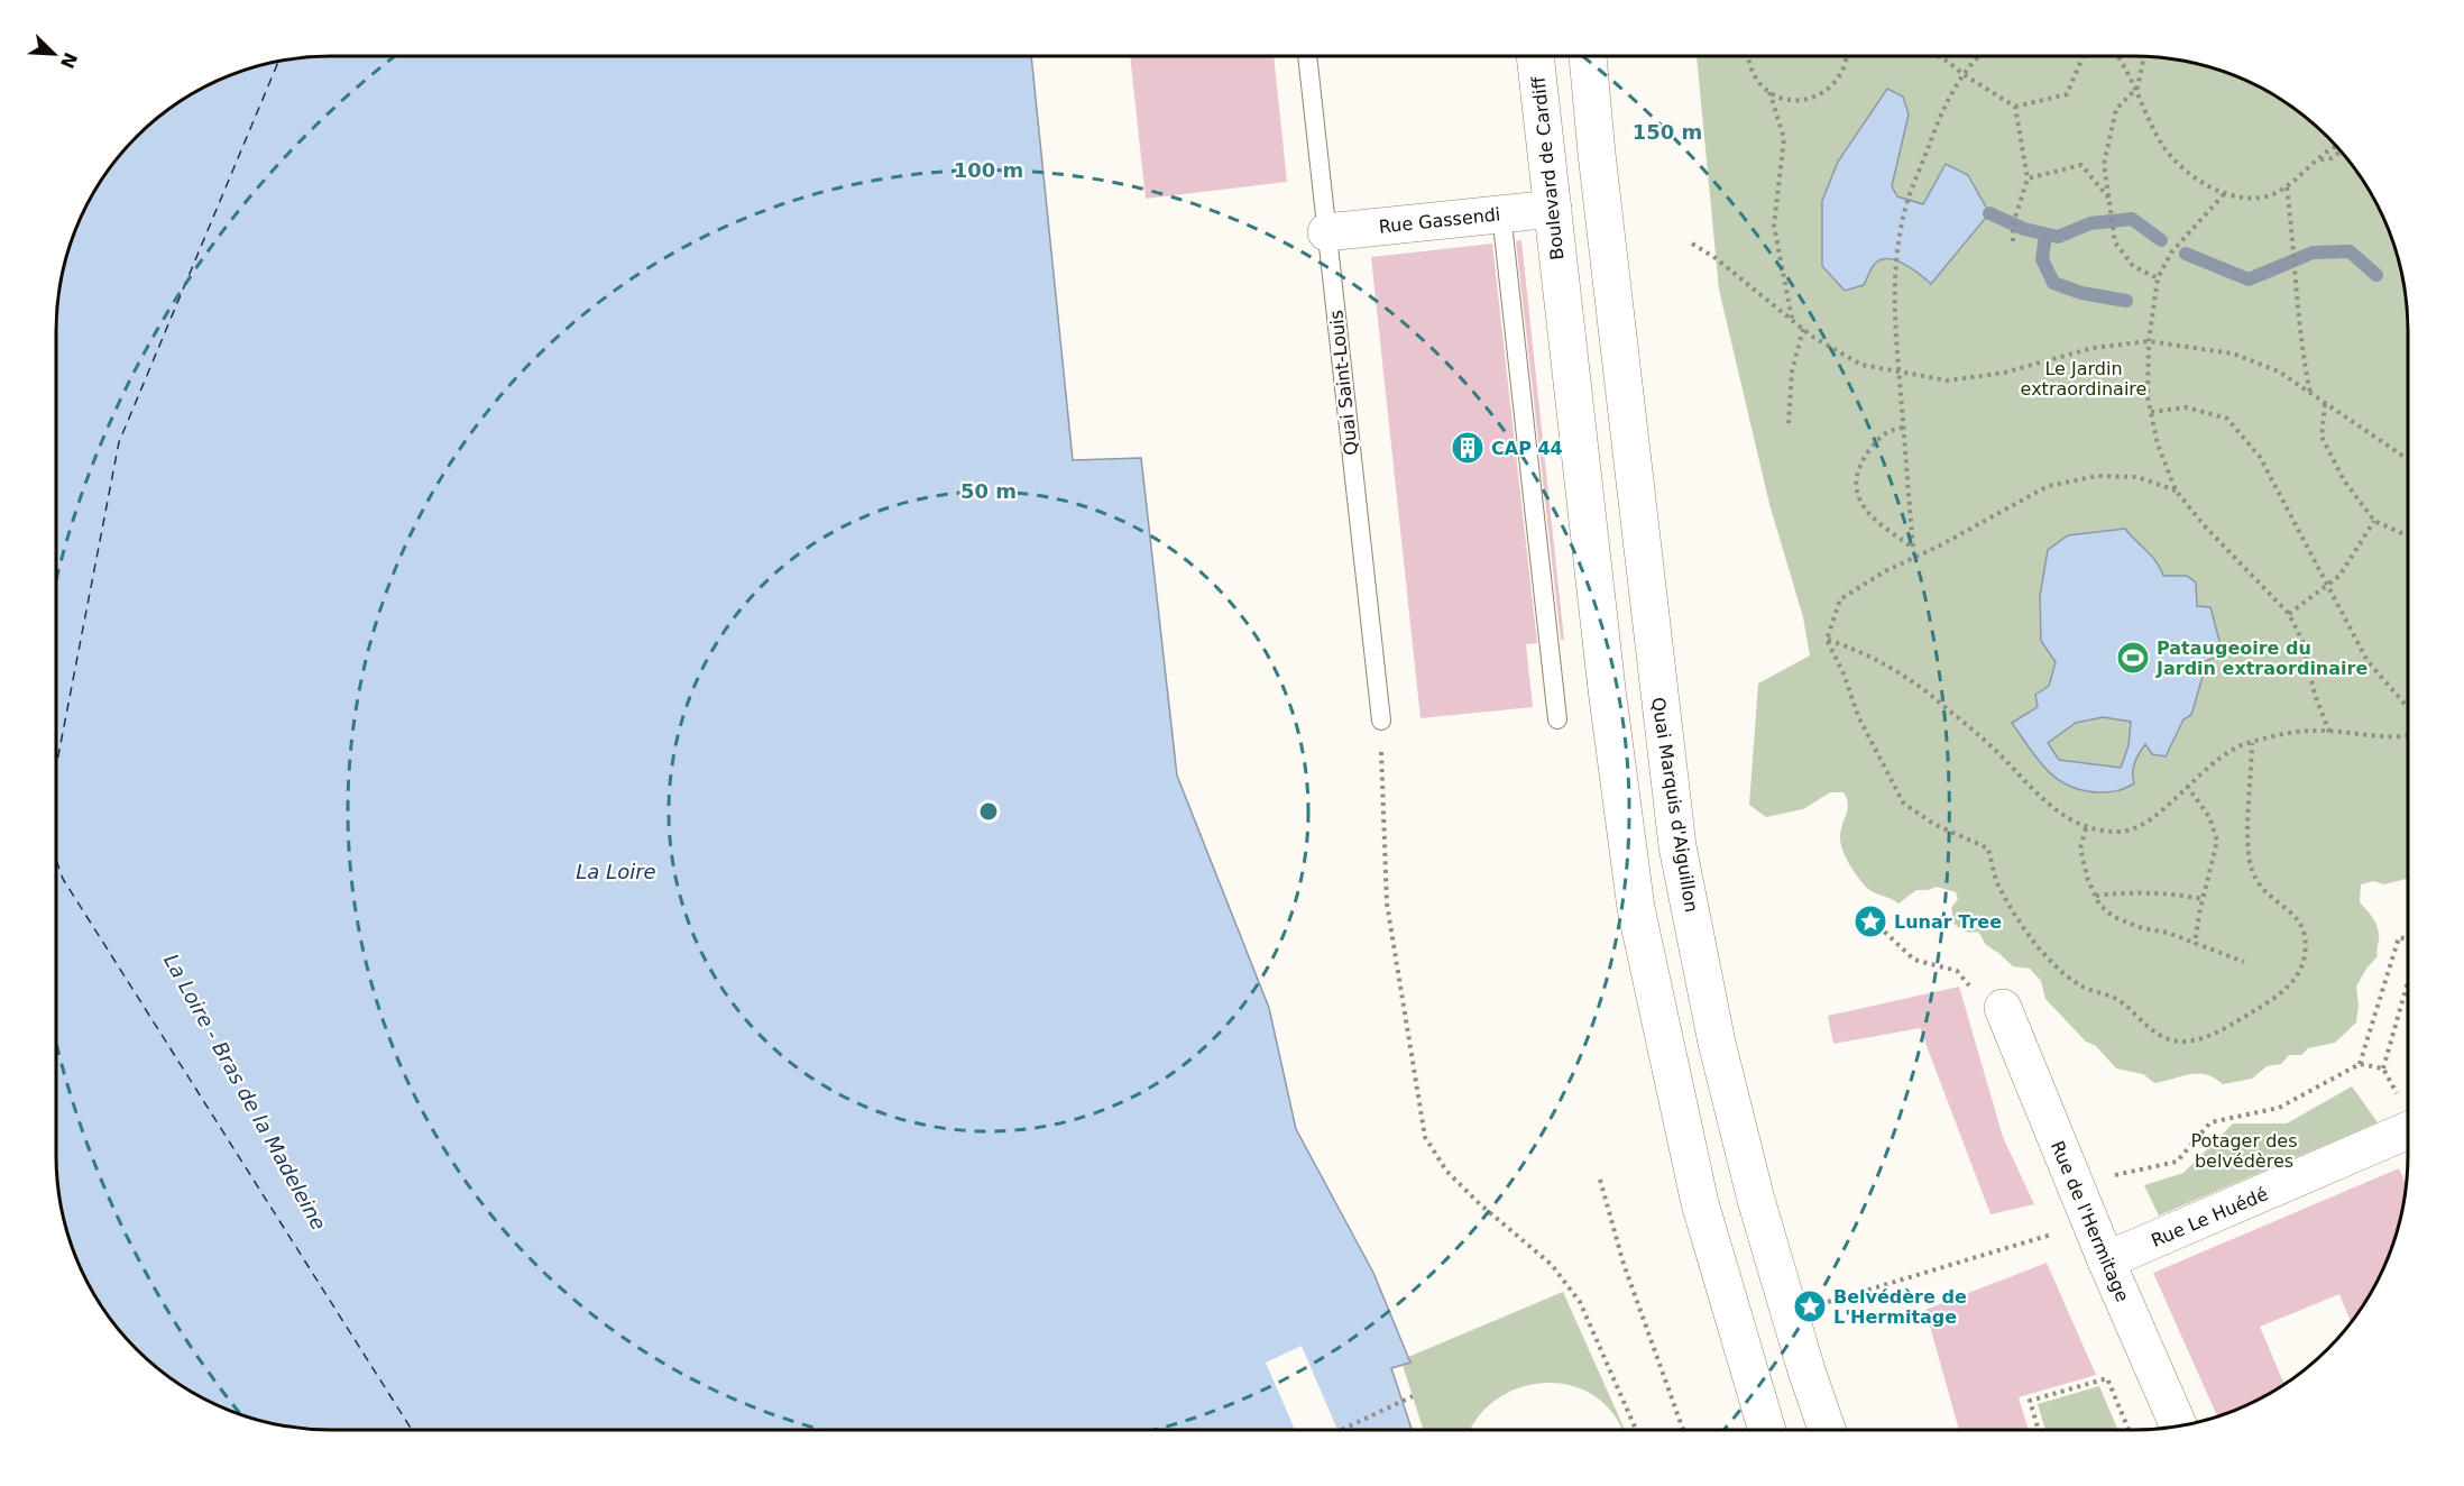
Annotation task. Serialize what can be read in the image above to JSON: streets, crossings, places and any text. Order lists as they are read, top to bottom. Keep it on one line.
{"streets":{"main road":["Boulevard de Cardiff","Rue Gassendi","Quai Marquis d'Aiguillon","Rue Le Huédé","Rue de l'Hermitage"],"lane":["Quai Saint-Louis"]},"crossings":[["Boulevard de Cardiff","Rue Gassendi"],["Rue Gassendi","Quai Saint-Louis"],["Rue Le Huédé","Rue de l'Hermitage"]],"water":["La Loire","La Loire - Bras de la Madeleine"],"parks":["Le Jardin extraordinaire","Potager des belvédères"],"places":{"building":["CAP 44"],"sports":["Pataugeoire du Jardin extraordinaire"],"place":["Lunar Tree","Belvédère de L'Hermitage"]},"north":"bottom right","rings":["150 m","100 m","50 m"]}
